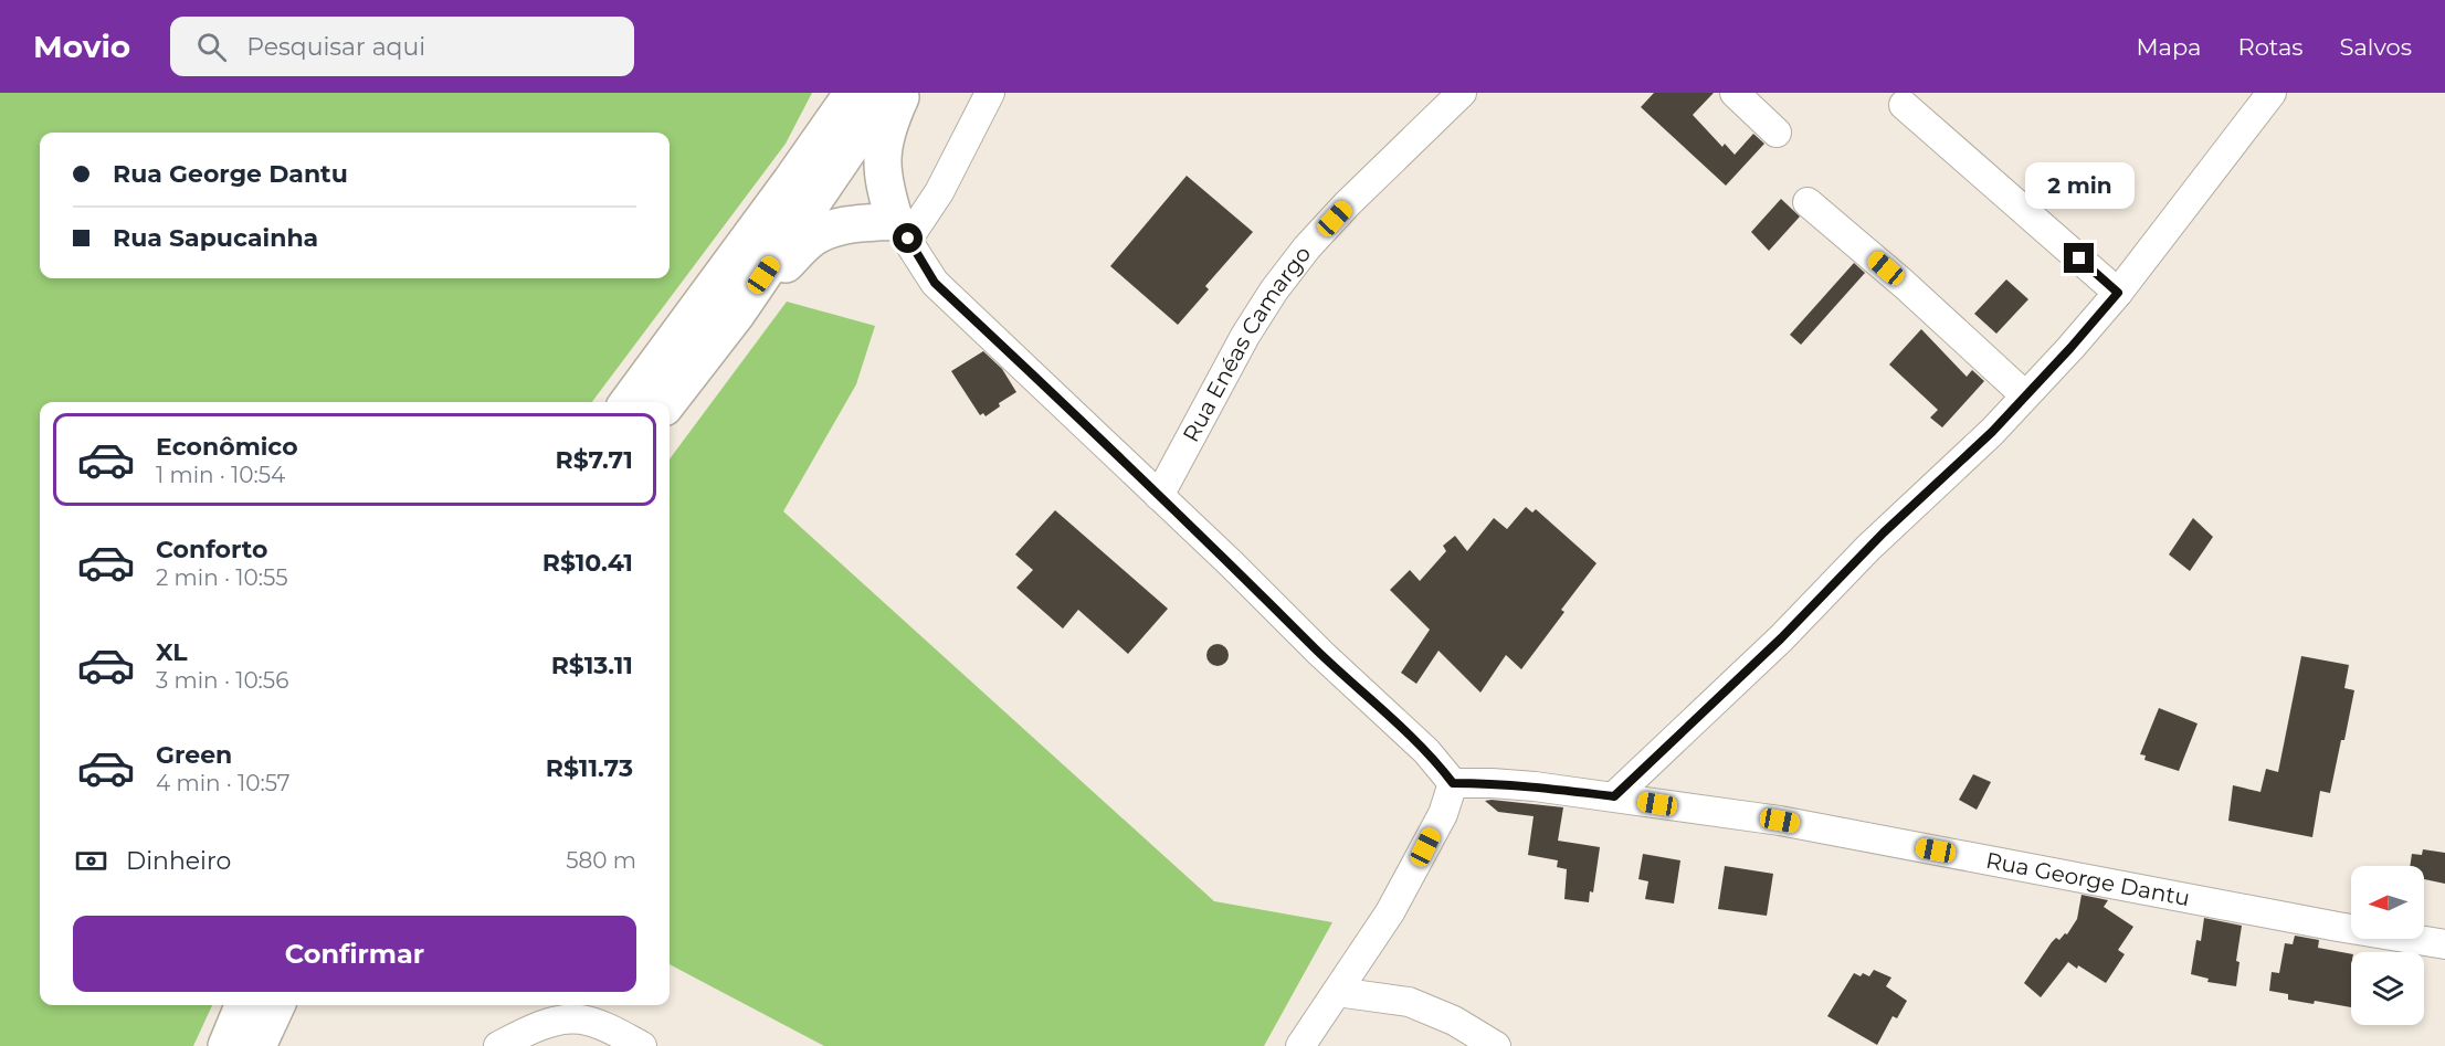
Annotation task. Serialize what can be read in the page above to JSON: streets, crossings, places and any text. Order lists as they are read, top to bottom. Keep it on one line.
{"streets":{"street":["Rua Enéas Camargo","Rua George Dantu"]},"north":"left","page":{"header":"Movio","search":"Pesquisar aqui","nav":["Mapa","Rotas","Salvos"],"banner":["Rua George Dantu","Rua Sapucainha"],"bubble":"2 min","list":[{"name":"Econômico","note":"1 min · 10:54","value":"R$7.71"},{"name":"Conforto","note":"2 min · 10:55","value":"R$10.41"},{"name":"XL","note":"3 min · 10:56","value":"R$13.11"},{"name":"Green","note":"4 min · 10:57","value":"R$11.73"}],"pay":["Dinheiro","580 m"],"buttons":"Confirmar"}}
